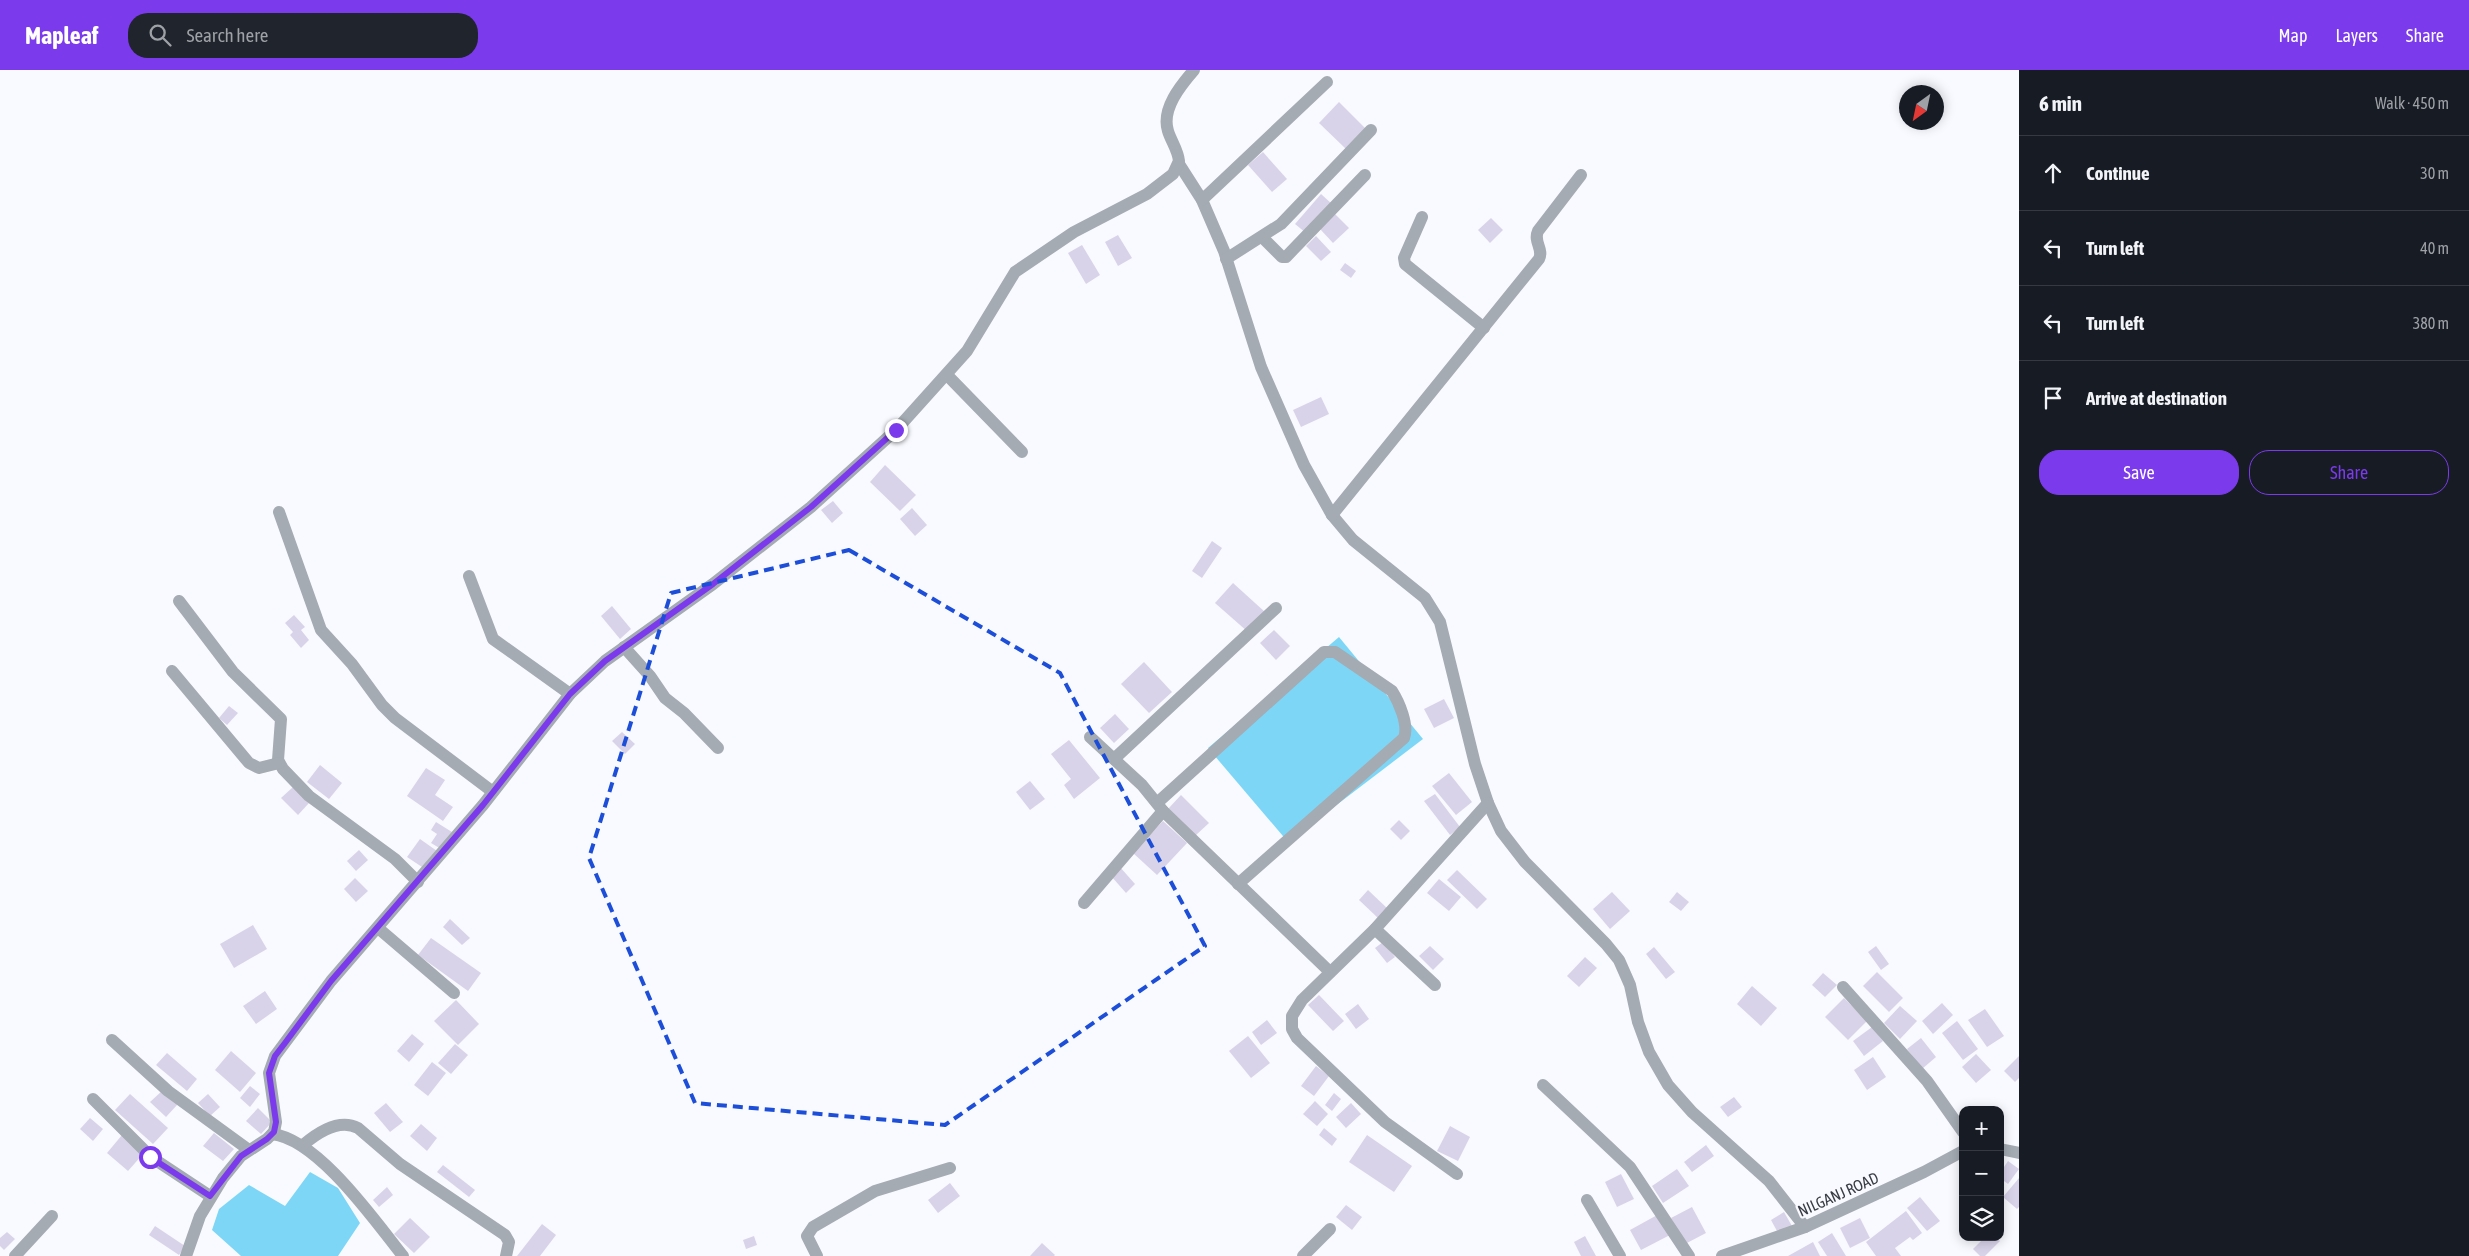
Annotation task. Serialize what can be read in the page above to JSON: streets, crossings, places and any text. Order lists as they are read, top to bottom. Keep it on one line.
{"streets":{"street":["NILGANJ ROAD"]},"north":"bottom left","page":{"header":"Mapleaf","search":"Search here","nav":["Map","Layers","Share"],"heading":["6 min","Walk · 450 m"],"list":[["Continue","30 m"],["Turn left","40 m"],["Turn left","380 m"],"Arrive at destination"],"buttons":["Save","Share"],"map_buttons":["+","−"]}}
